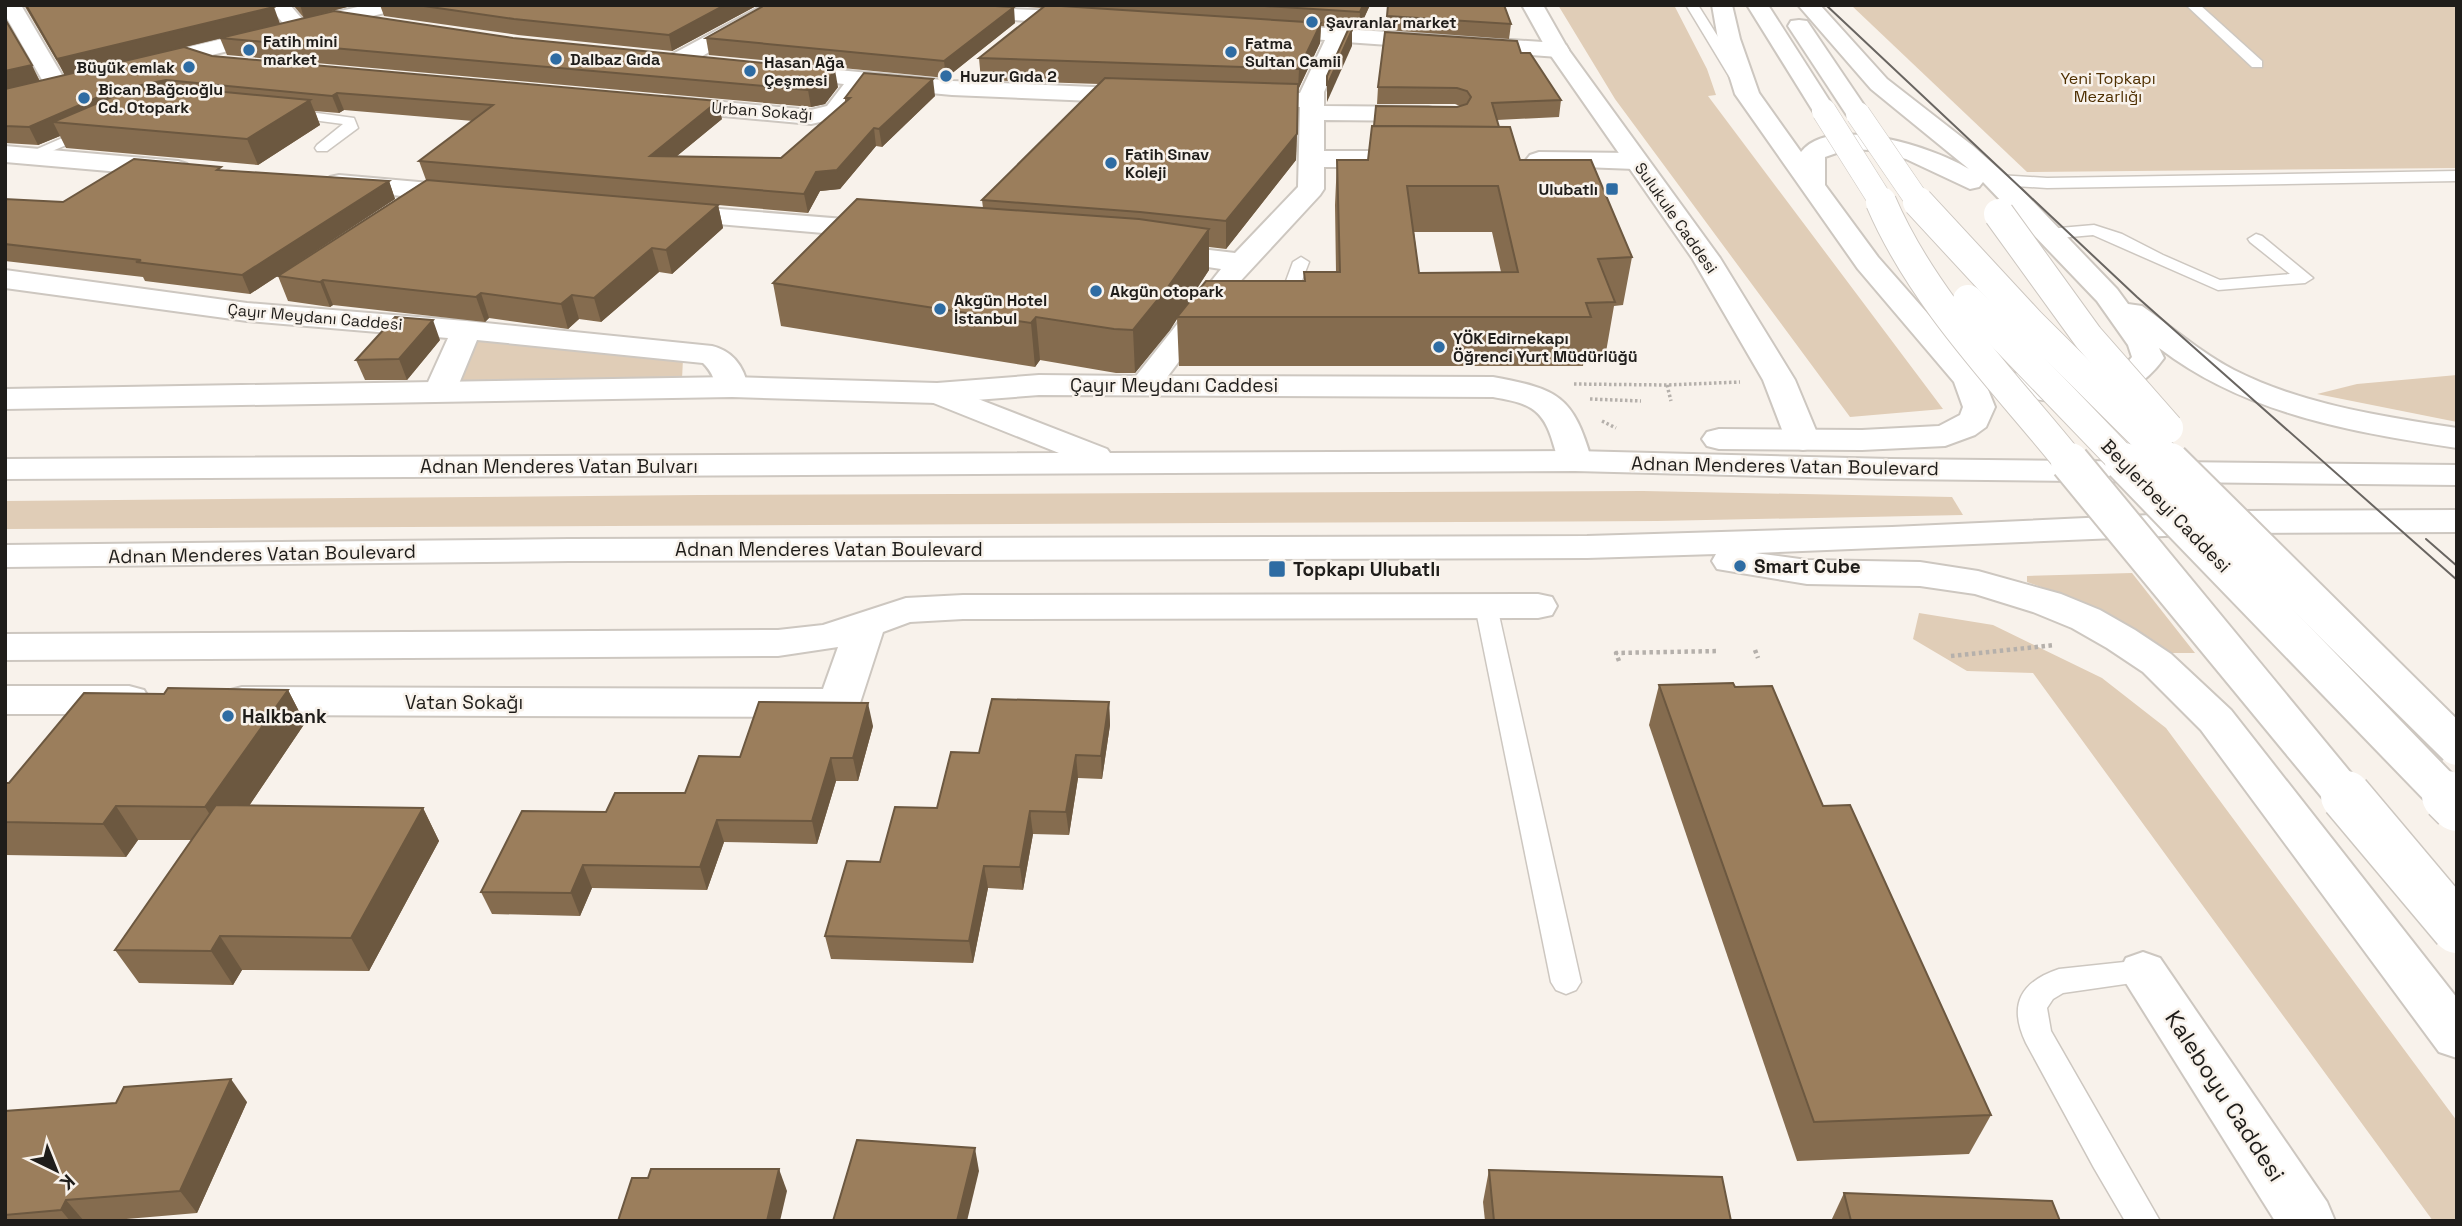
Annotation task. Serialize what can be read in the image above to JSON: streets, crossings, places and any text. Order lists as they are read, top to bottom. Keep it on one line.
{"streets":{"main road":["Urban Sokağı","Sulukule Caddesi","Çayır Meydanı Caddesi","Adnan Menderes Vatan Bulvarı","Adnan Menderes Vatan Boulevard","Beylerbeyi Caddesi","Vatan Sokağı","Kaleboyu Caddesi"]},"crossings":[["Çayır Meydanı Caddesi","Adnan Menderes Vatan Boulevard"],["Adnan Menderes Vatan Bulvarı","Adnan Menderes Vatan Boulevard"]],"parks":["Yeni Topkapı Mezarlığı"],"places":{"other":["Şavranlar market","Fatih mini market","Fatma Sultan Camii","Dalbaz Gıda","Büyük emlak","Hasan Ağa Çeşmesi","Huzur Gıda 2","Bican Bağcıoğlu Cd. Otopark","Fatih Sınav Koleji","Akgün otopark","Akgün Hotel İstanbul","YÖK Edirnekapı Öğrenci Yurt Müdürlüğü","Smart Cube","Halkbank"],"transit":["Ulubatlı","Topkapı Ulubatlı"]},"north":"bottom right"}
